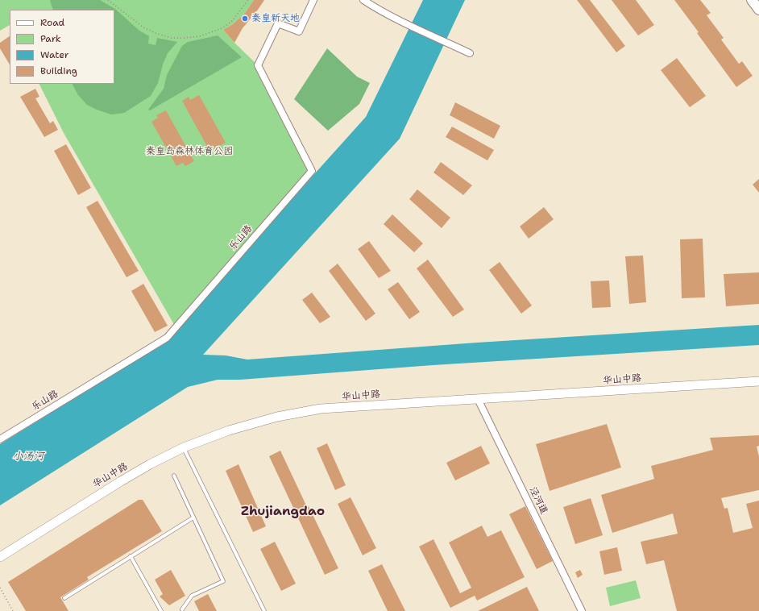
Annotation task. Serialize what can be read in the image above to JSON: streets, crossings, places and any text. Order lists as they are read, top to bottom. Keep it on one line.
{"streets":{"street":["乐山路","华山中路","泾河道"]},"crossings":[["华山中路","泾河道"]],"districts":["Zhujiangdao"],"water":["小汤河"],"parks":["秦皇岛森林体育公园"],"places":["秦皇新天地"],"legend":["Road","Park","Water","Building"]}
